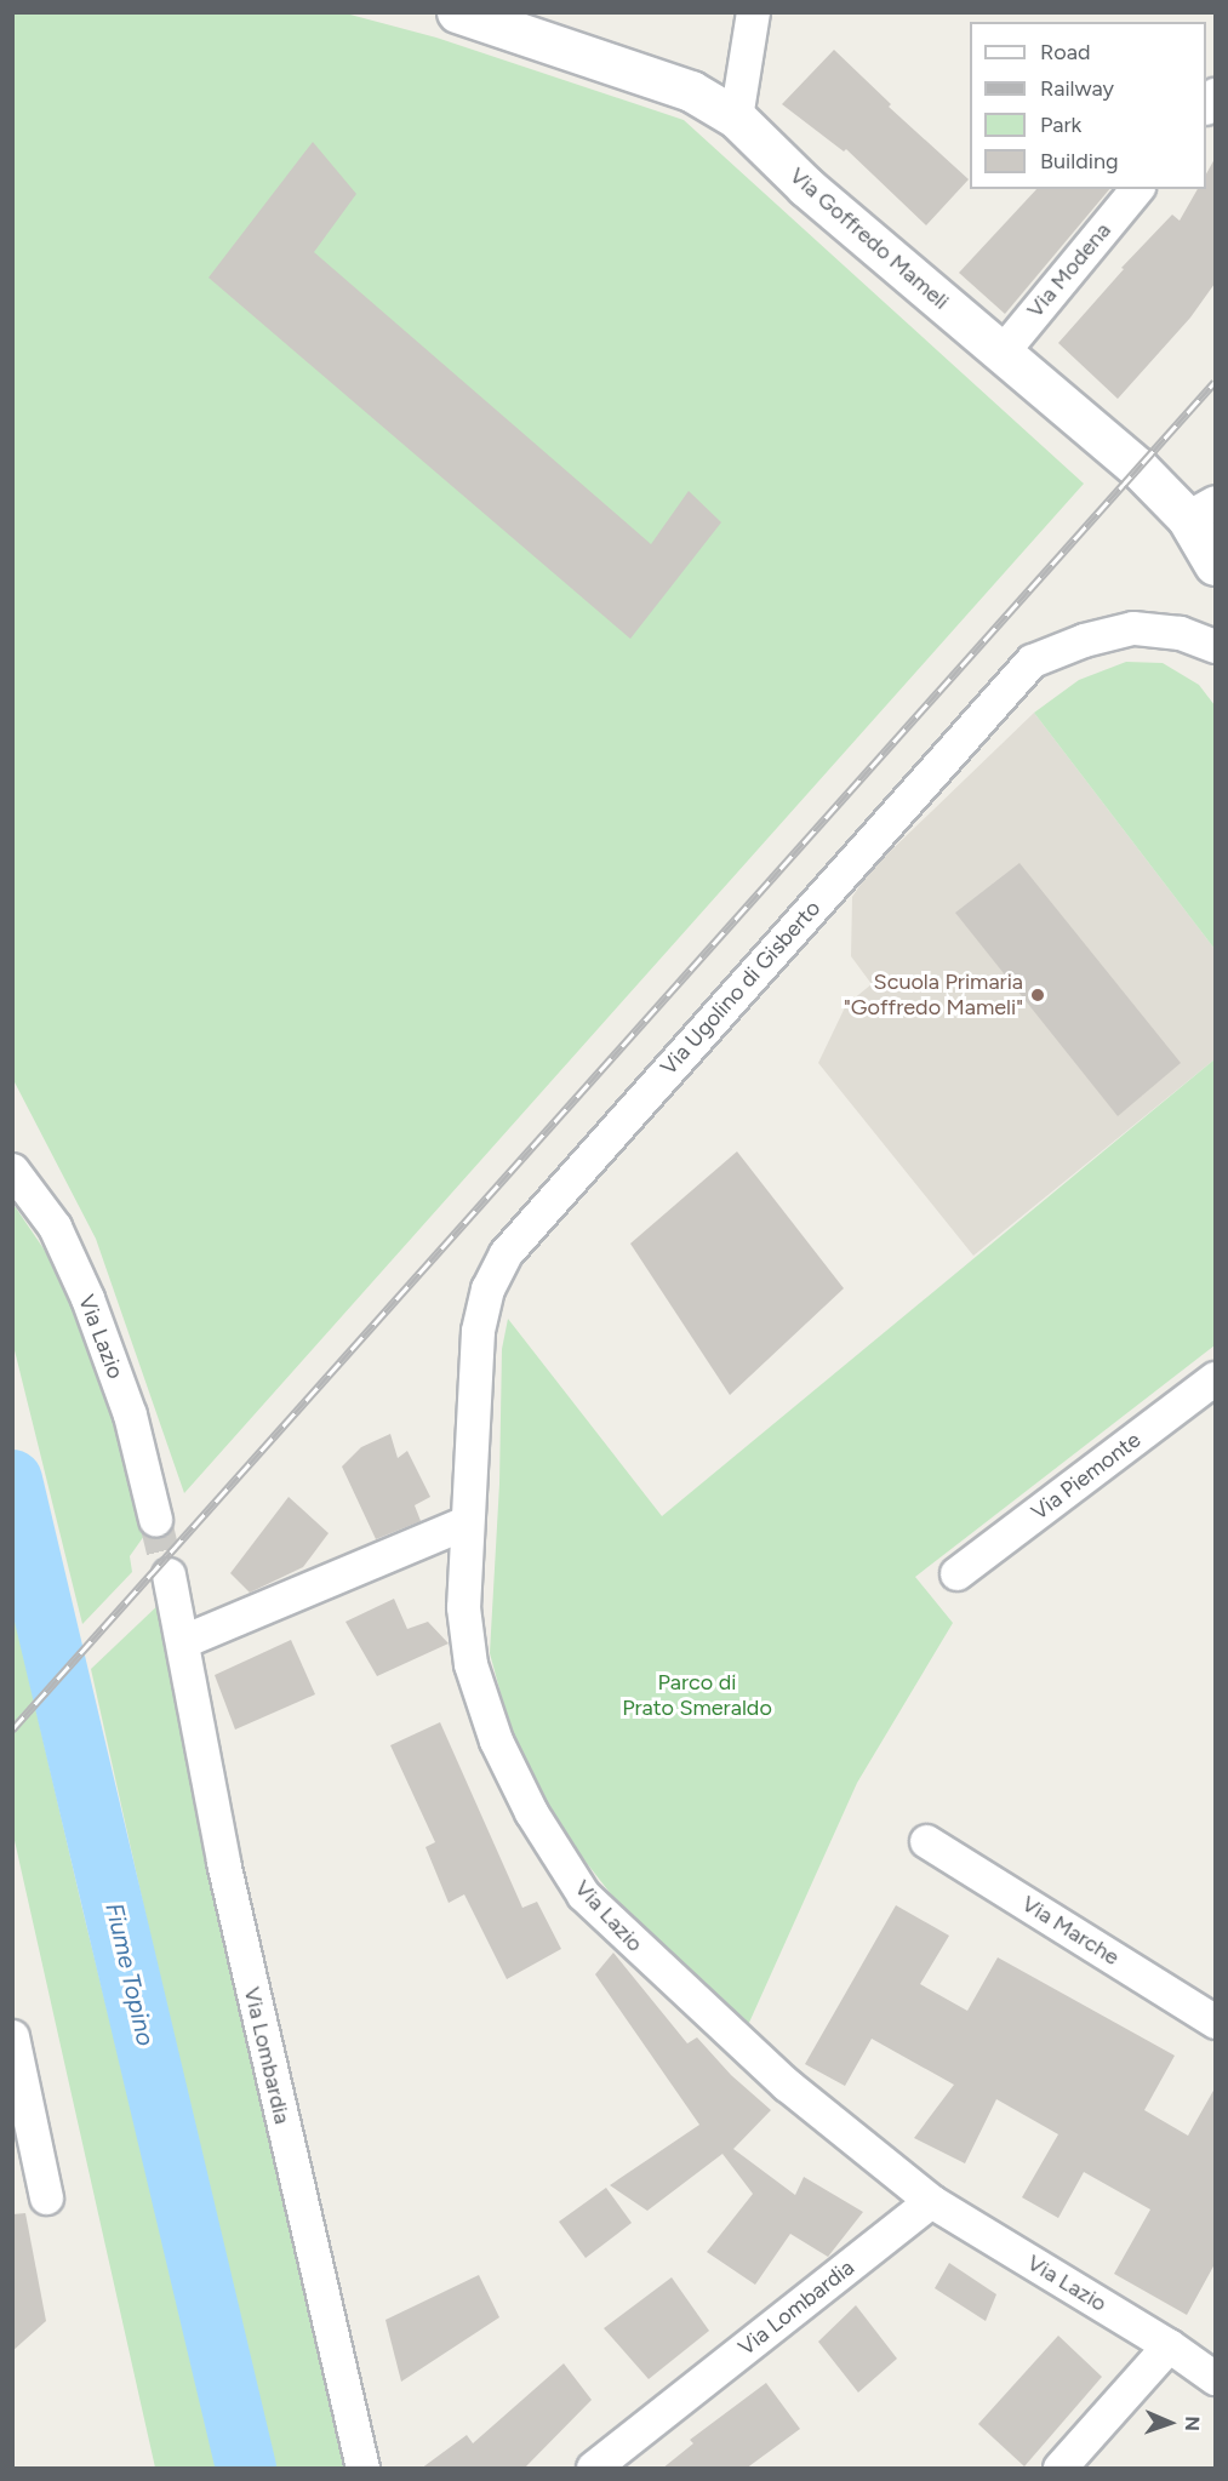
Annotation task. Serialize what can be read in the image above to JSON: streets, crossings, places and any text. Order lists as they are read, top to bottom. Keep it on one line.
{"streets":{"main road":["Via Goffredo Mameli"],"street":["Via Modena","Via Ugolino di Gisberto","Via Lazio","Via Piemonte","Via Marche","Via Lombardia"]},"crossings":[["Via Goffredo Mameli","Via Modena"],["Via Ugolino di Gisberto","Via Lazio"],["Via Lazio","Via Lombardia"]],"water":["Fiume Topino"],"parks":["Parco di Prato Smeraldo"],"places":["Scuola Primaria \"Goffredo Mameli\""],"legend":["Road","Railway","Park","Building"],"north":"right"}
